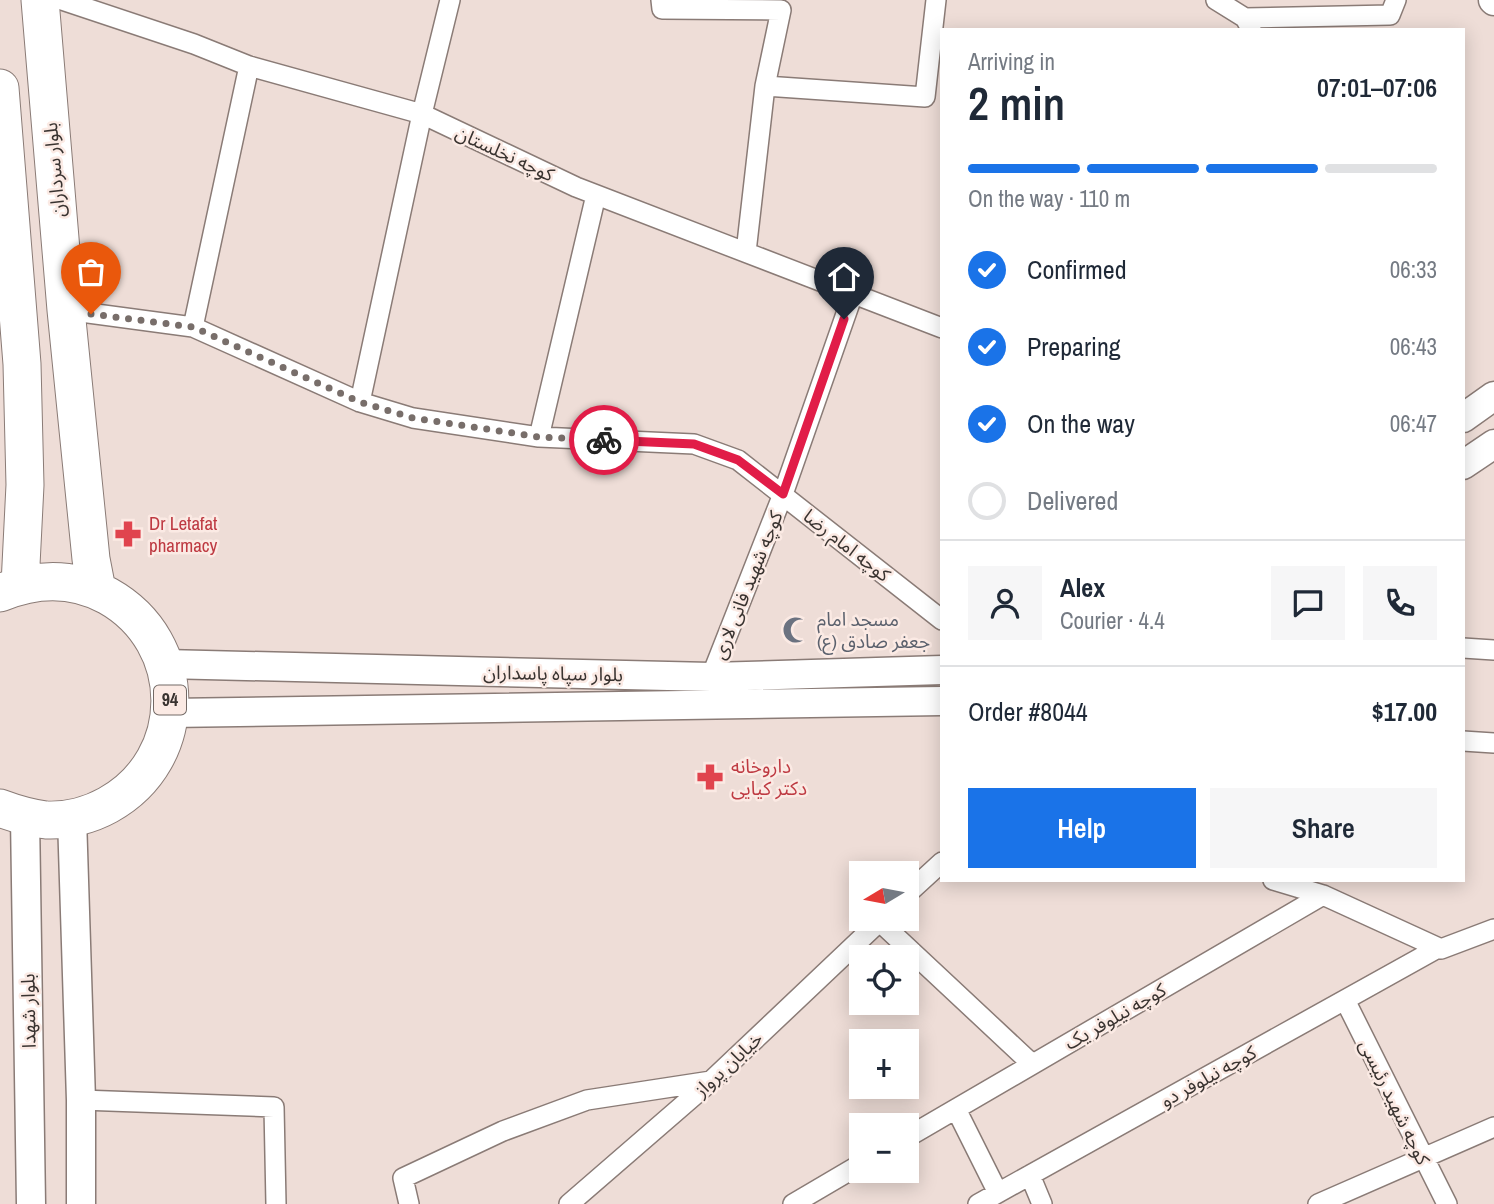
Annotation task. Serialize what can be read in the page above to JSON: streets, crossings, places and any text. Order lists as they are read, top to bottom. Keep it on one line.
{"streets":{"highway":["بلوار سرداران","94"],"main road":["بلوار سپاه پاسداران","بلوار شهدا"],"street":["کوچه نخلستان","کوچه امام رضا","کوچه شهید فانی لاری","کوچه نیلوفر یک","خیابان پرواز","کوچه نیلوفر دو","کوچه شهید رئیسی"]},"crossings":[["کوچه نخلستان","کوچه شهید فانی لاری"],["بلوار سرداران","کوچه امام رضا"],["بلوار سرداران","94"],["کوچه امام رضا","کوچه شهید فانی لاری"],["کوچه شهید فانی لاری","بلوار سپاه پاسداران"],["بلوار سپاه پاسداران","94"],["94","بلوار شهدا"],["کوچه نیلوفر دو","کوچه شهید رئیسی"]],"places":{"pharmacy":["Dr Letafat pharmacy","داروخانه دکتر کیایی"],"mosque":["مسجد امام جعفر صادق (ع)"]},"north":"left","page":{"heading":["2 min","Arriving in","07:01–07:06"],"panel":["Alex","Courier · 4.4","Order #8044","$17.00"],"bar":"On the way · 110 m","list":[["Confirmed","06:33"],["Preparing","06:43"],["On the way","06:47"],"Delivered"],"buttons":["Help","Share"],"map_buttons":["+","−"]}}
